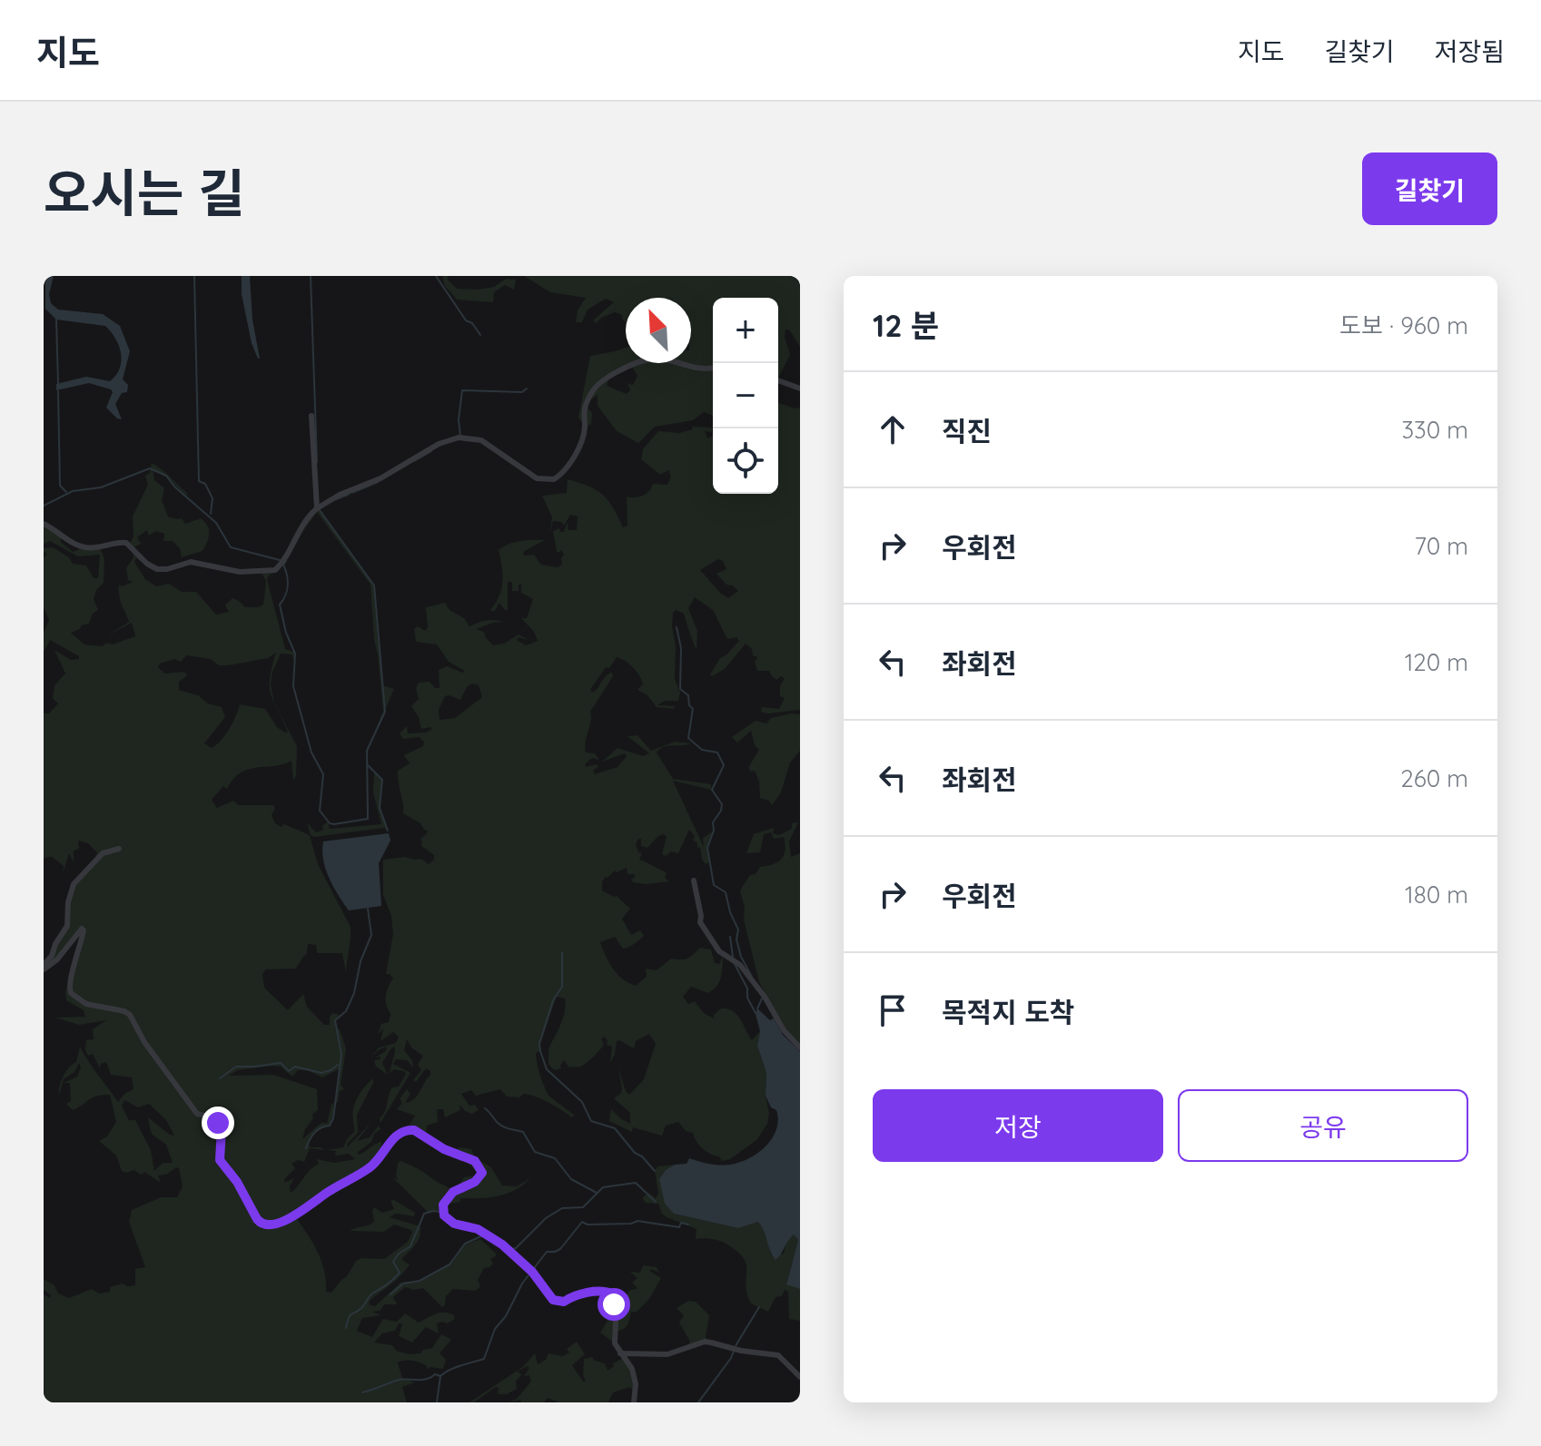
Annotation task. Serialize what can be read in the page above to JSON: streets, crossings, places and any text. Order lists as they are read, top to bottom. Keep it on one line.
{"north":"top left","page":{"header":"지도","nav":["지도","길찾기","저장됨"],"title":"오시는 길","buttons":["길찾기",["저장","공유"]],"heading":["12 분","도보 · 960 m"],"map_buttons":["+","−"],"list":[["직진","330 m"],["우회전","70 m"],["좌회전","120 m"],["좌회전","260 m"],["우회전","180 m"],"목적지 도착"]}}
